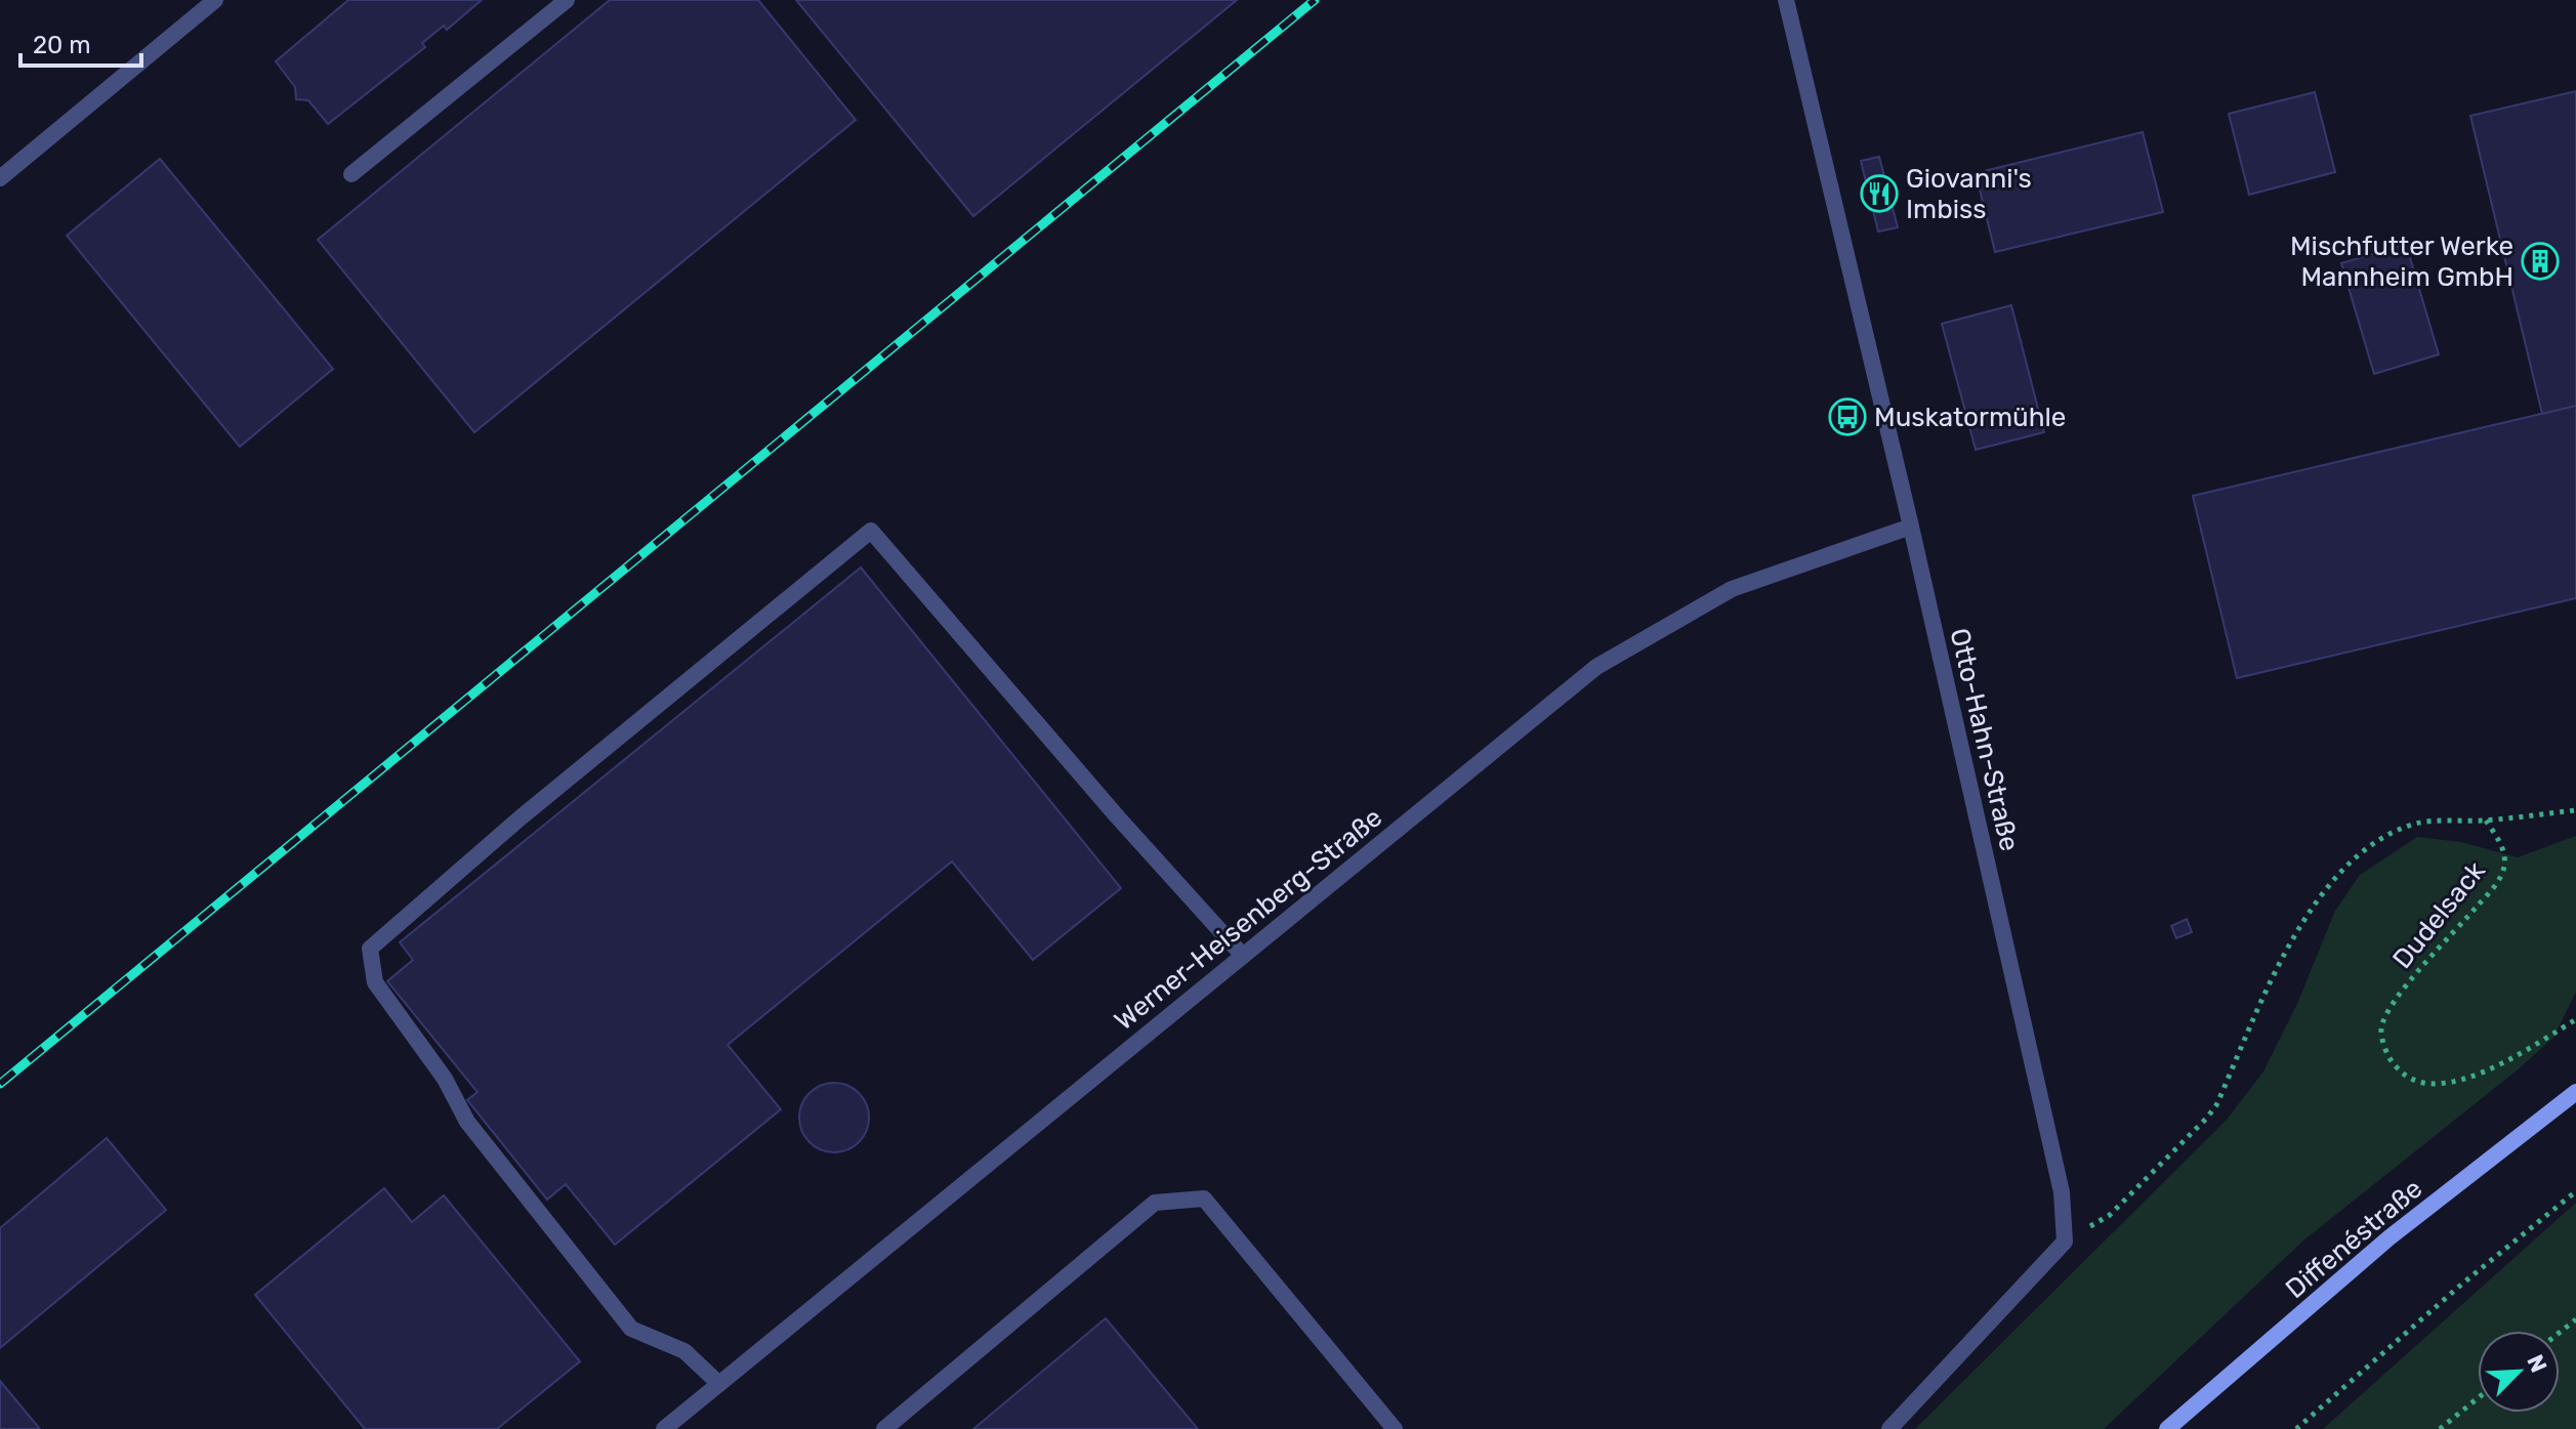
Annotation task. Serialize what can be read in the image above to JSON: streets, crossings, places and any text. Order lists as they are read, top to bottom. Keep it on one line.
{"streets":{"main road":["Diffenéstraße"],"street":["Otto-Hahn-Straße","Werner-Heisenberg-Straße"],"path":["Dudelsack"]},"crossings":[["Otto-Hahn-Straße","Dudelsack"],["Otto-Hahn-Straße","Werner-Heisenberg-Straße"]],"places":{"restaurant":["Giovanni's Imbiss"],"building":["Mischfutter Werke Mannheim GmbH"],"bus stop":["Muskatormühle"]},"scale_bar":"20 m","north":"top right"}
